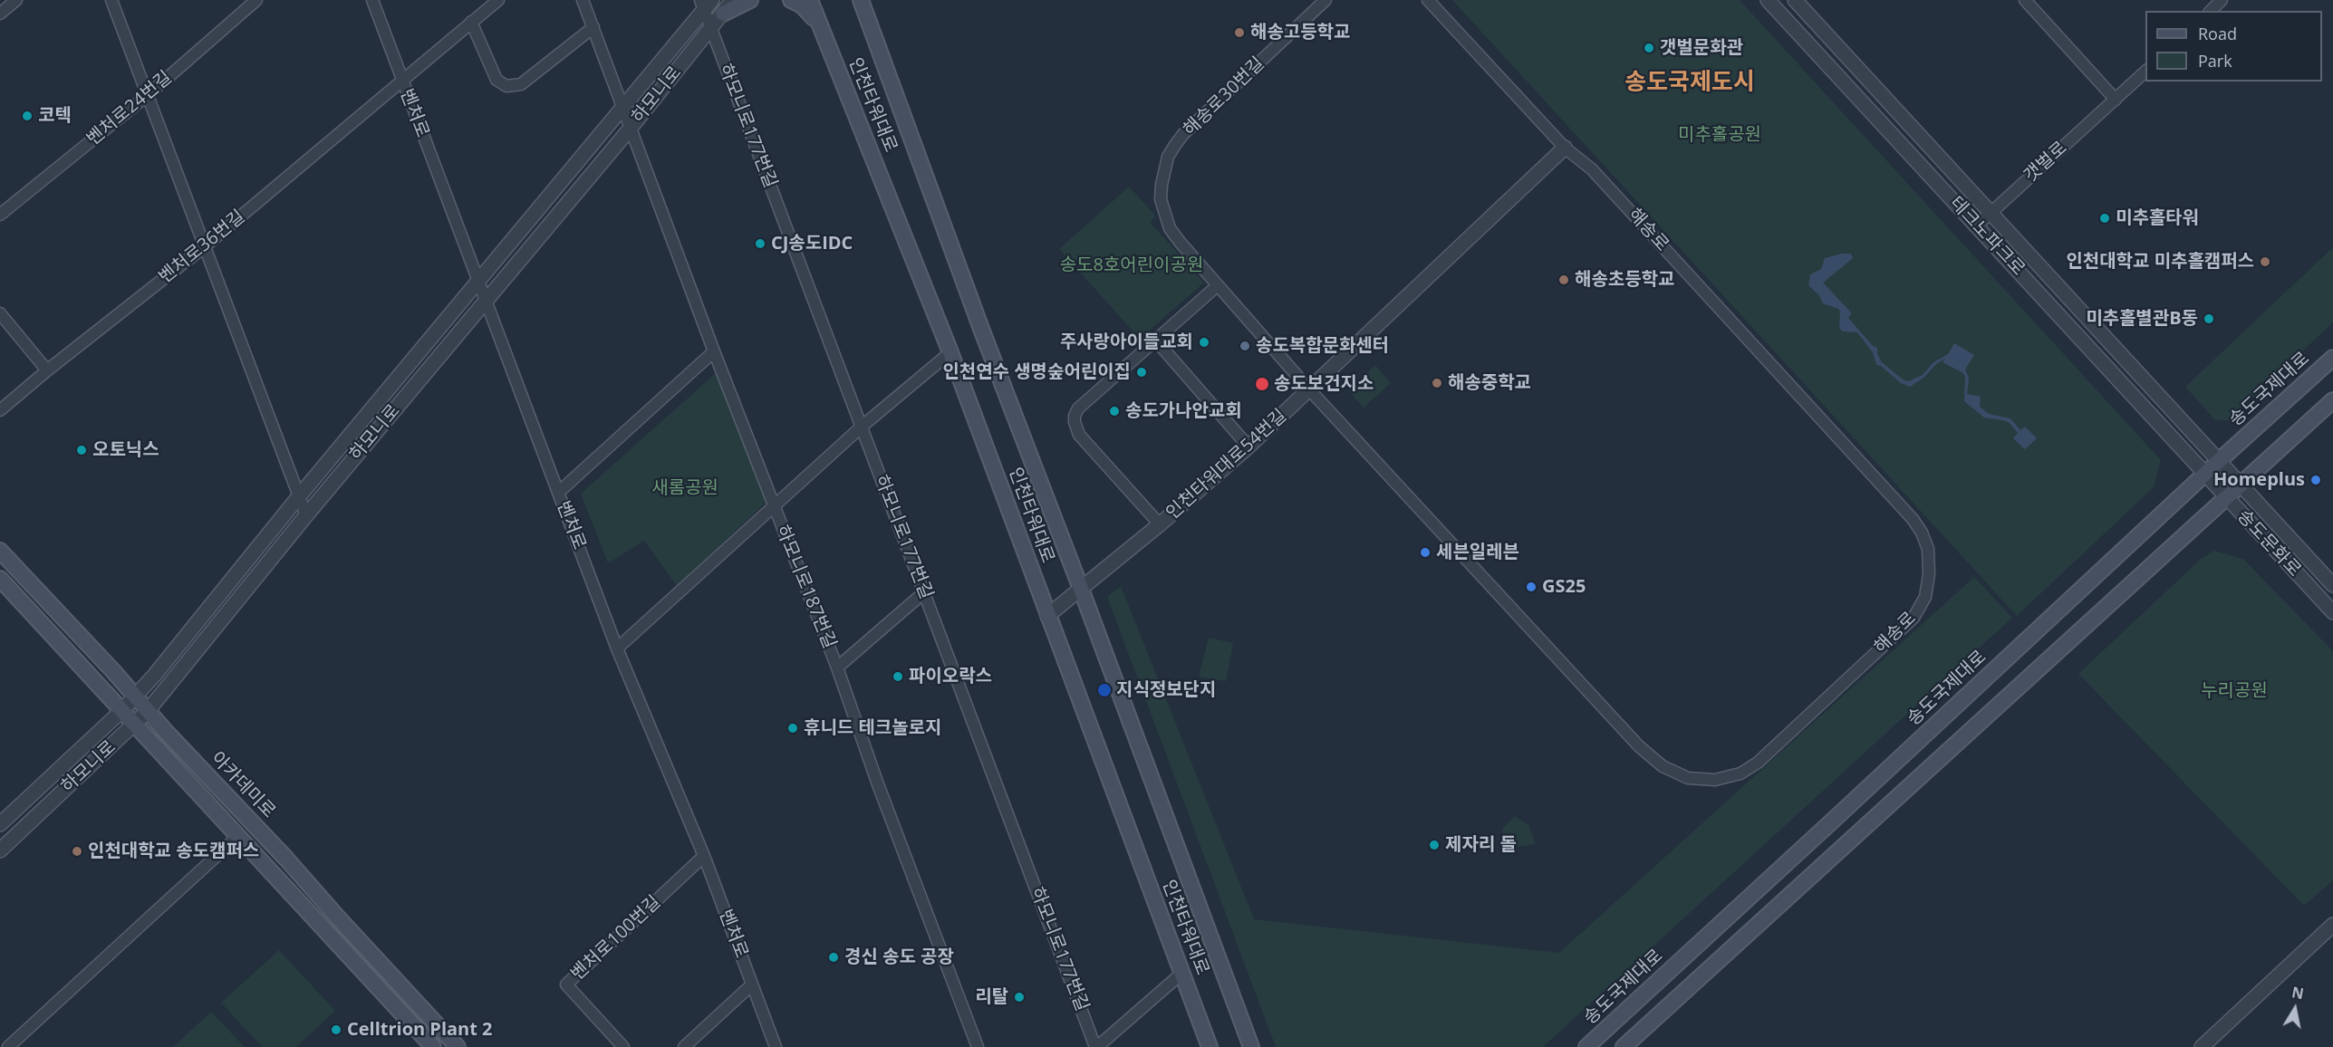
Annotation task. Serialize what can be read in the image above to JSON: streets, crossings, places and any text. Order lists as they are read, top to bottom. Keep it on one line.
{"streets":{"main road":["인천타워대로","송도국제대로","아카데미로"],"street":["하모니로","해송로30번길","벤처로24번길","벤처로","하모니로177번길","갯벌로","해송로","테크노파크로","벤처로36번길","인천타워대로54번길","송도문화로","하모니로187번길","벤처로100번길"]},"crossings":[["하모니로","벤처로"],["하모니로","하모니로177번길"],["하모니로","하모니로187번길"],["하모니로","아카데미로"],["해송로30번길","해송로"],["해송로30번길","인천타워대로54번길"],["인천타워대로","인천타워대로54번길"],["벤처로","벤처로36번길"],["벤처로","벤처로100번길"],["갯벌로","테크노파크로"],["해송로","인천타워대로54번길"],["테크노파크로","송도국제대로"],["테크노파크로","송도문화로"],["송도국제대로","송도문화로"]],"districts":["송도국제도시"],"parks":["미추홀공원","송도8호어린이공원","새롬공원","누리공원"],"places":["해송고등학교","갯벌문화관","코텍","미추홀타워","CJ송도IDC","인천대학교 미추홀캠퍼스","해송초등학교","미추홀별관B동","주사랑아이들교회","송도복합문화센터","인천연수 생명숲어린이집","해송중학교","송도보건지소","송도가나안교회","오토닉스","Homeplus","세븐일레븐","GS25","파이오락스","지식정보단지","휴니드 테크놀로지","제자리 돌","인천대학교 송도캠퍼스","경신 송도 공장","리탈","Celltrion Plant 2"],"legend":["Road","Park"],"north":"top"}
